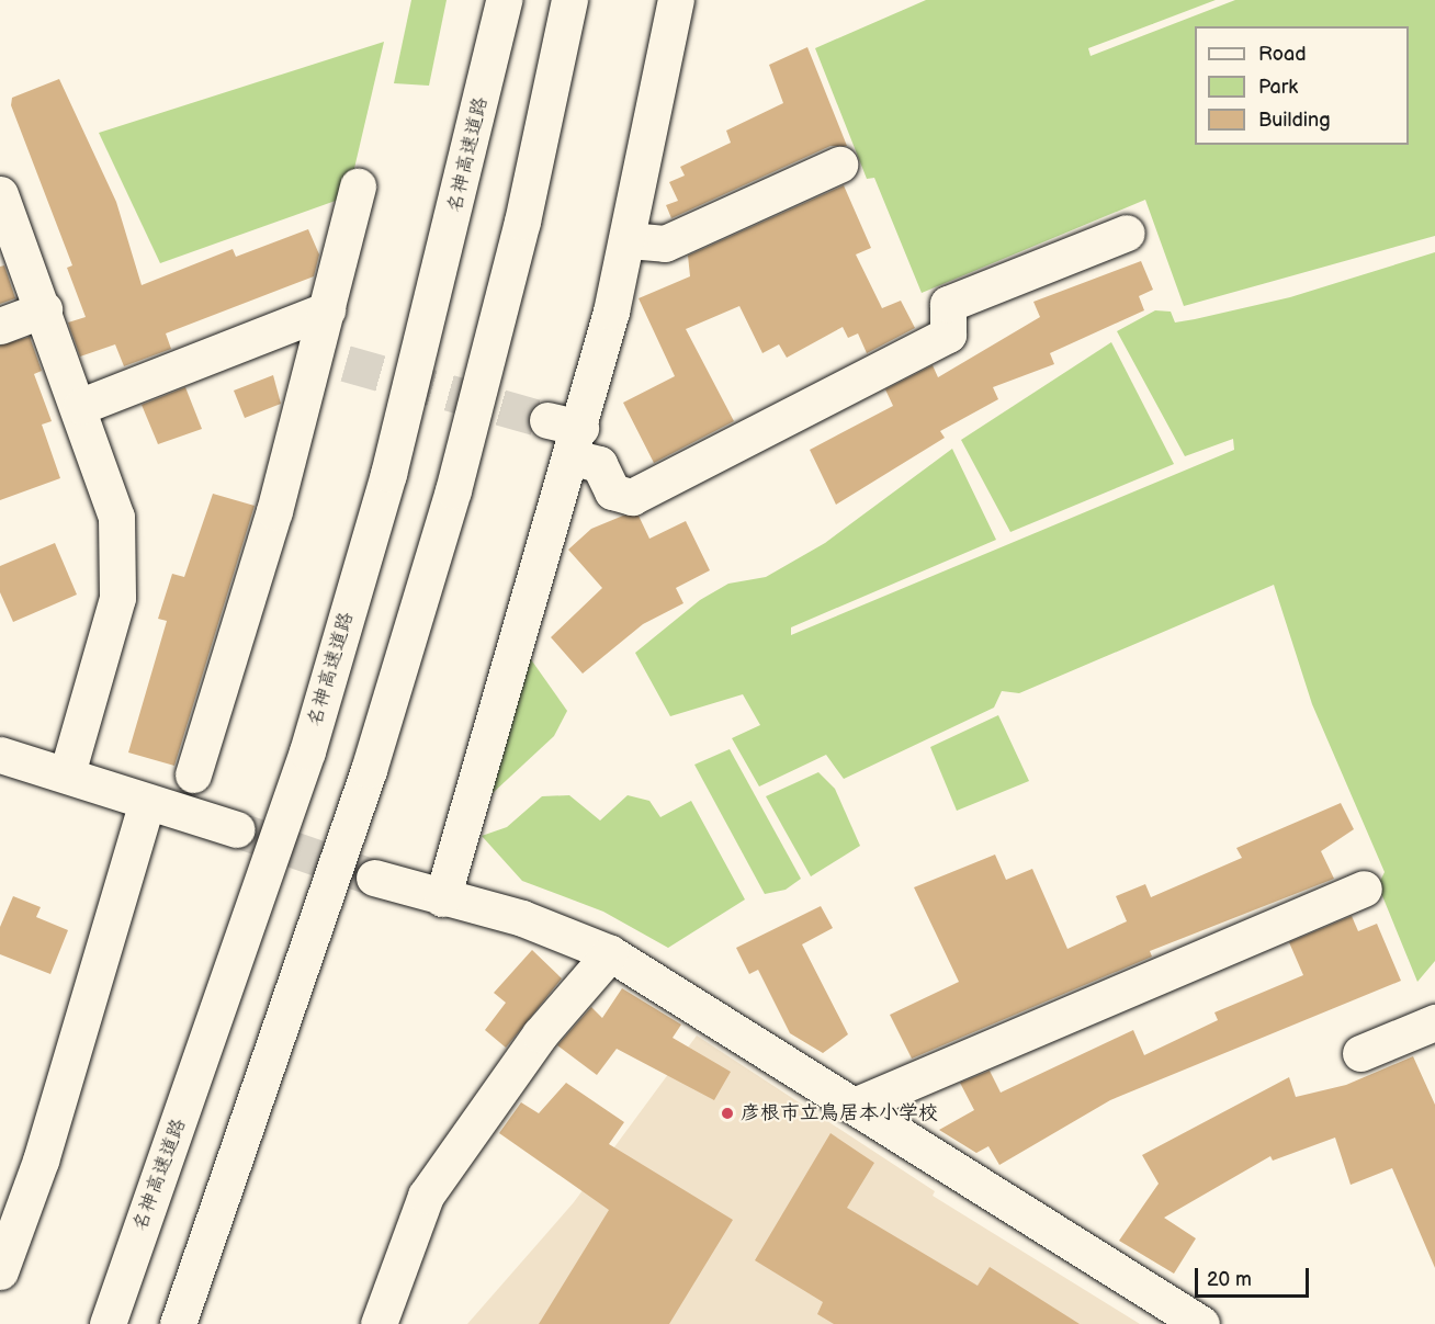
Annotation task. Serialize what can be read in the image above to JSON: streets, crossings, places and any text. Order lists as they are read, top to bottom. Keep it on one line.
{"streets":{"main road":["名神高速道路"]},"places":["彦根市立鳥居本小学校"],"legend":["Road","Park","Building"],"scale_bar":"20 m"}
